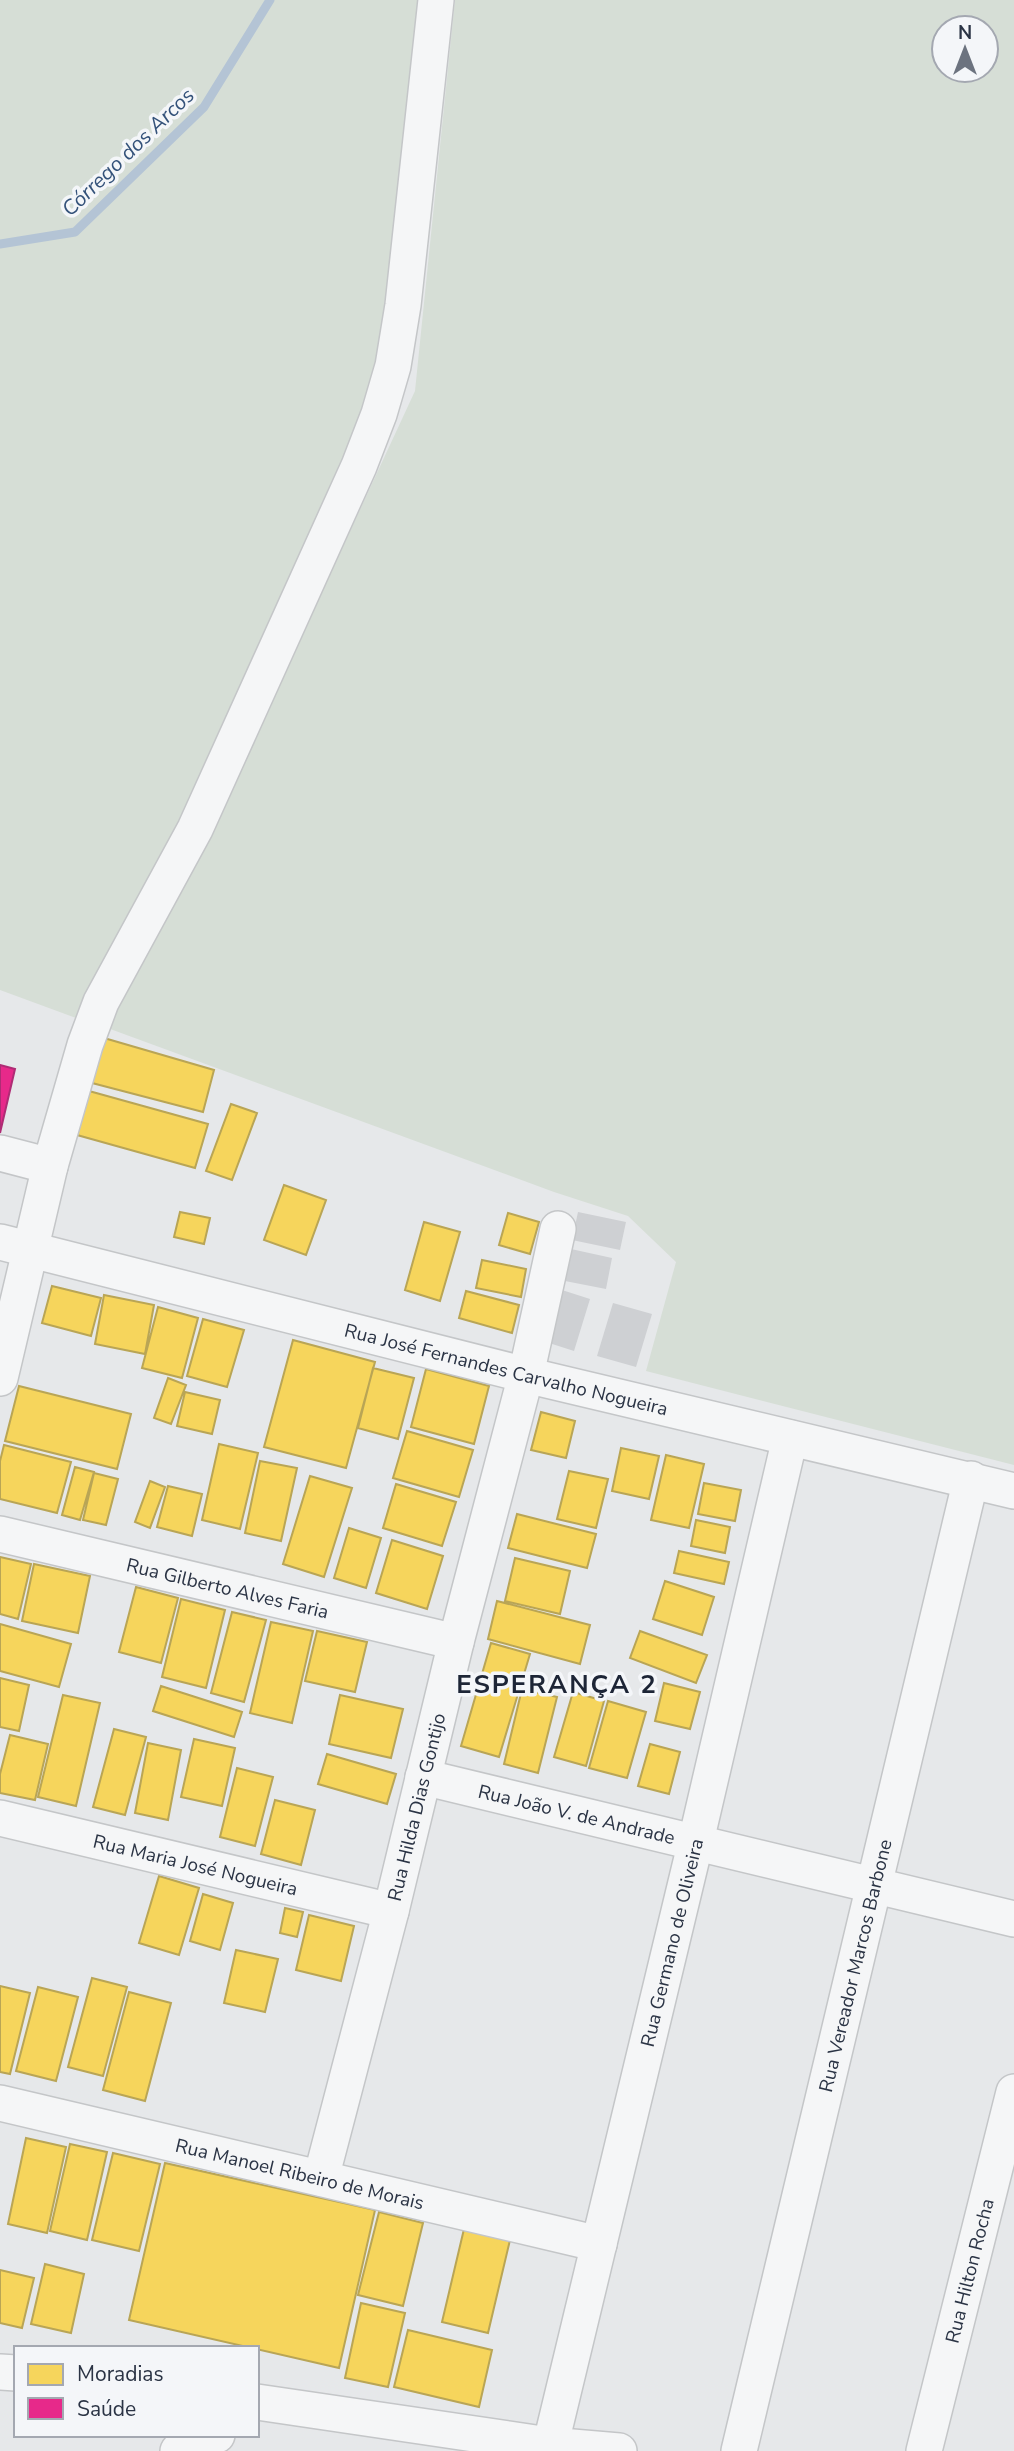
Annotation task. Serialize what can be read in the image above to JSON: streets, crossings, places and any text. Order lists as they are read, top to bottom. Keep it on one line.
{"streets":{"street":["Rua José Fernandes Carvalho Nogueira","Rua Gilberto Alves Faria","Rua Hilda Dias Gontijo","Rua João V. de Andrade","Rua Maria José Nogueira","Rua Germano de Oliveira","Rua Vereador Marcos Barbone","Rua Manoel Ribeiro de Morais","Rua Hilton Rocha"]},"crossings":[["Rua José Fernandes Carvalho Nogueira","Rua Hilda Dias Gontijo"],["Rua José Fernandes Carvalho Nogueira","Rua Germano de Oliveira"],["Rua José Fernandes Carvalho Nogueira","Rua Vereador Marcos Barbone"],["Rua Gilberto Alves Faria","Rua Hilda Dias Gontijo"],["Rua Hilda Dias Gontijo","Rua João V. de Andrade"],["Rua Hilda Dias Gontijo","Rua Maria José Nogueira"],["Rua Hilda Dias Gontijo","Rua Manoel Ribeiro de Morais"],["Rua João V. de Andrade","Rua Germano de Oliveira"],["Rua João V. de Andrade","Rua Vereador Marcos Barbone"],["Rua Germano de Oliveira","Rua Manoel Ribeiro de Morais"]],"districts":["ESPERANÇA 2"],"water":["Córrego dos Arcos"],"legend":["Moradias","Saúde"],"north":"top"}
